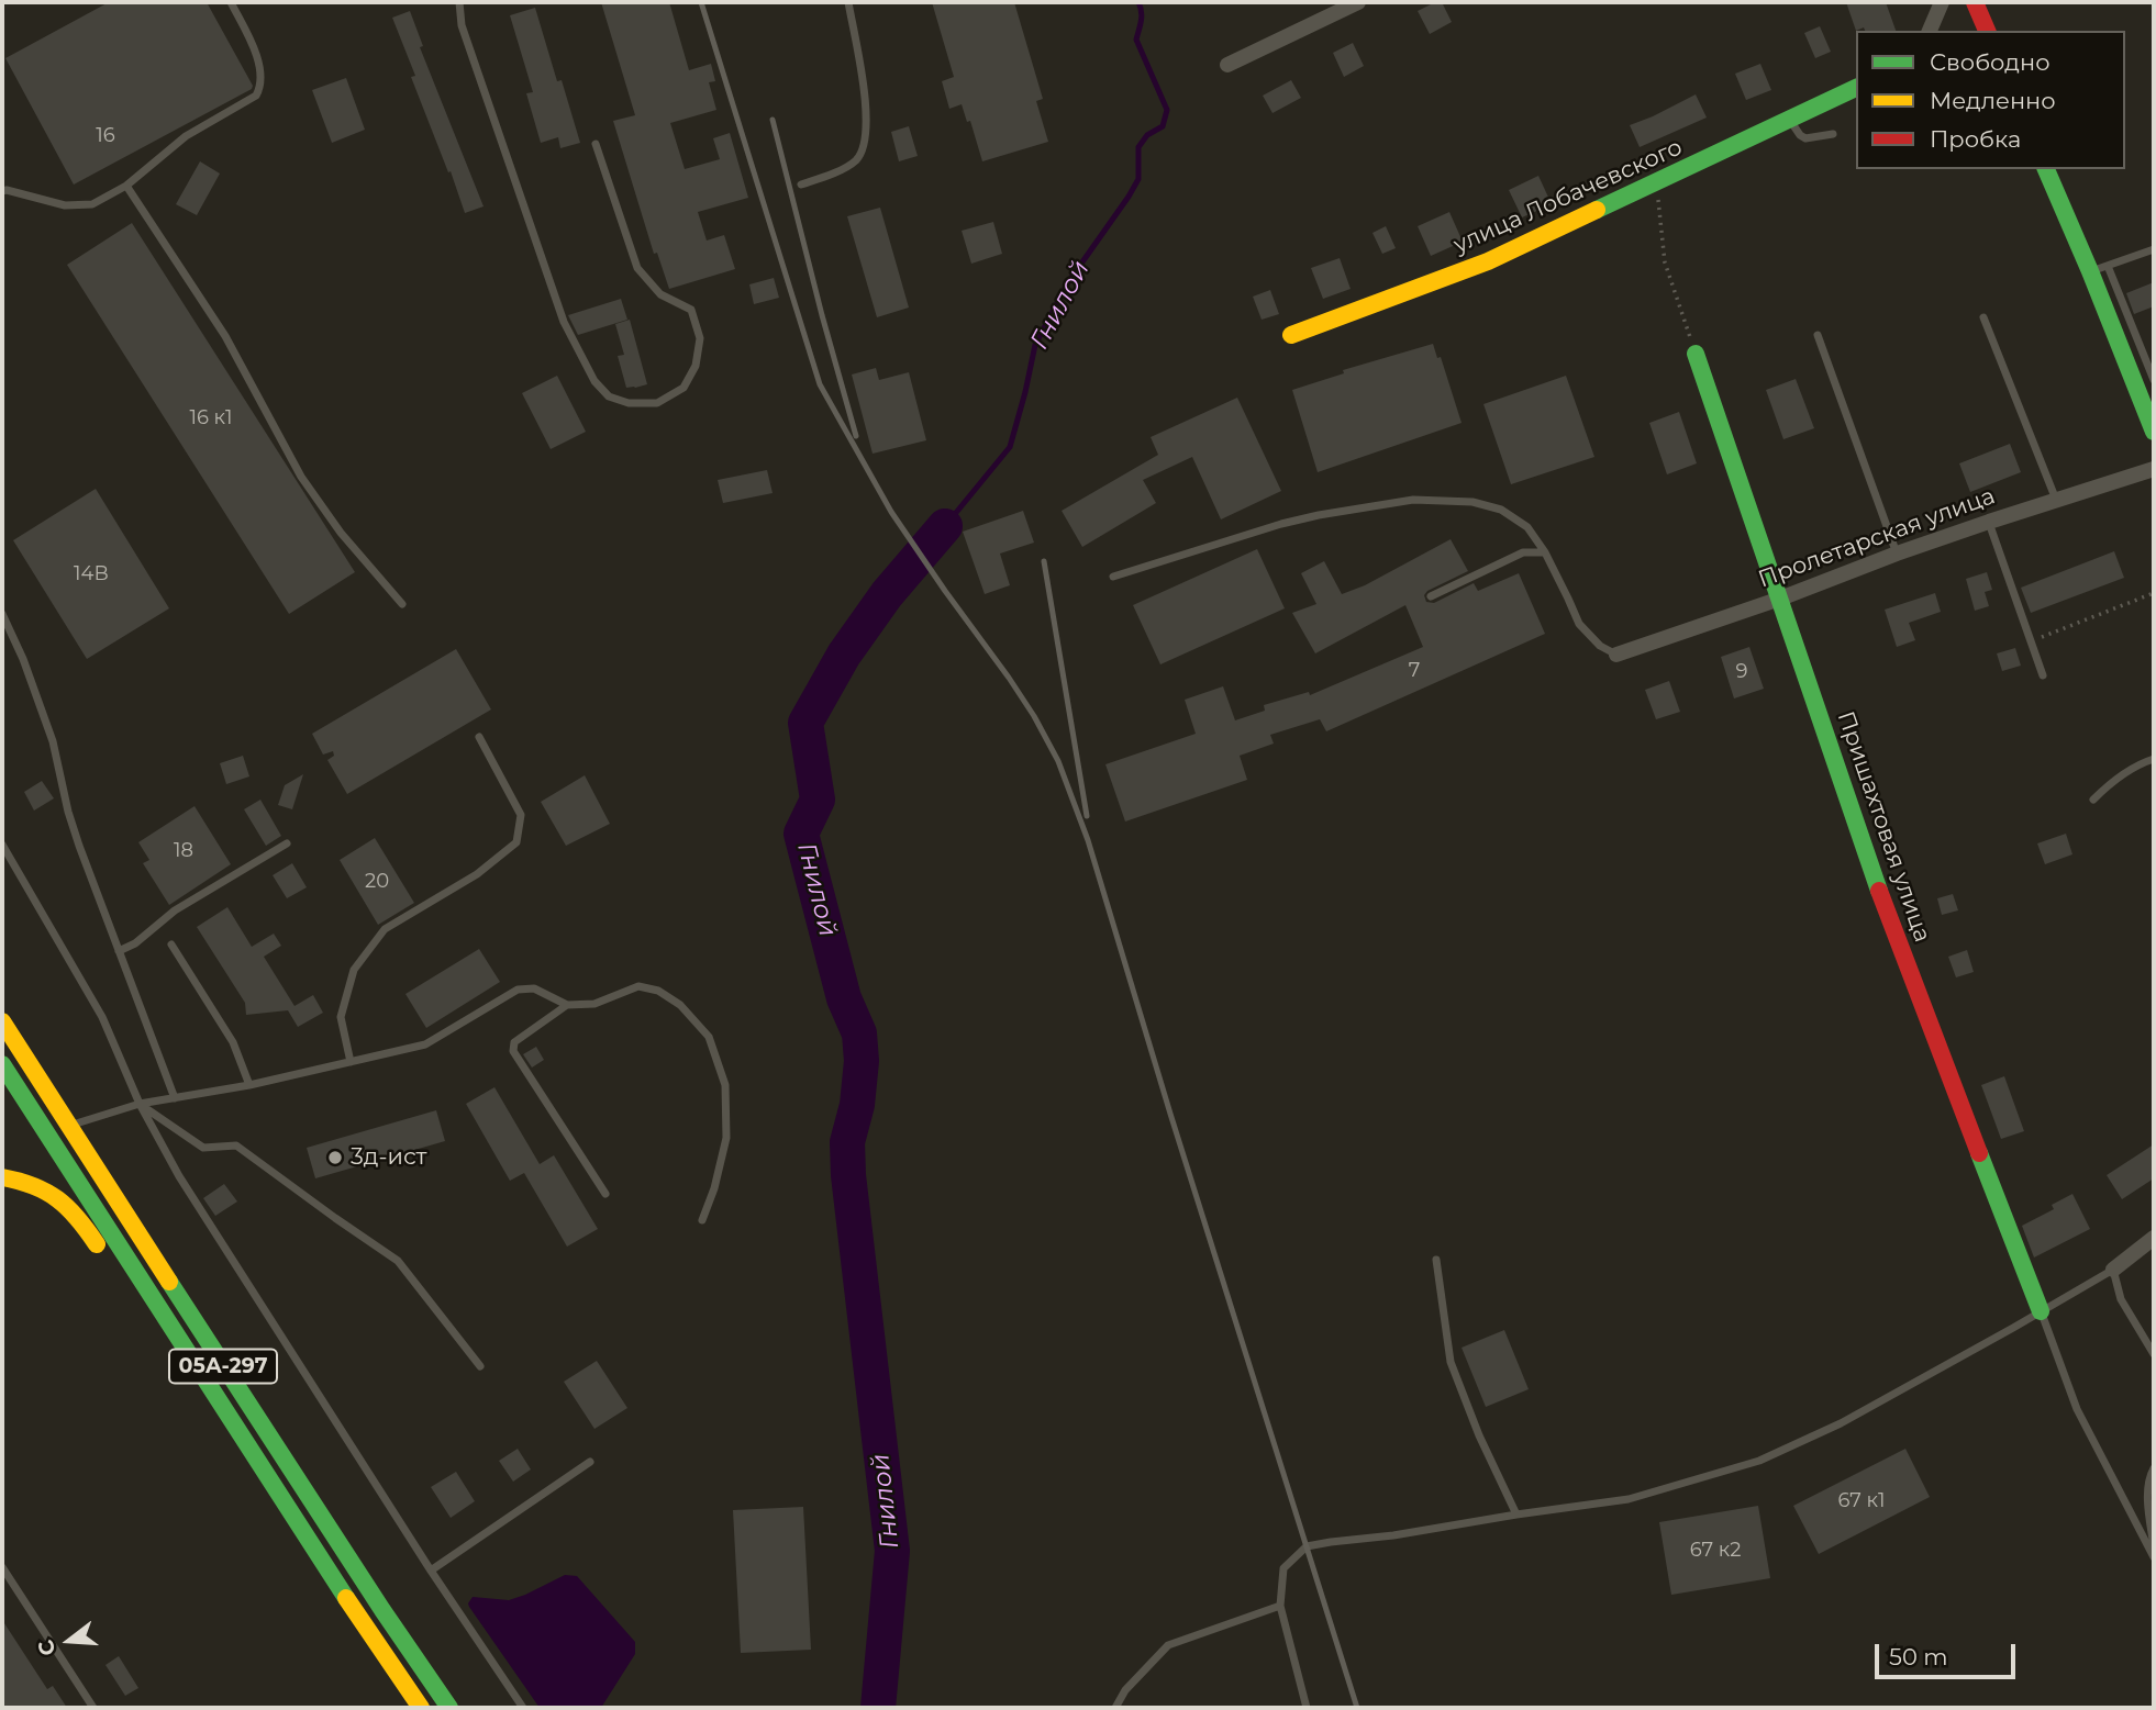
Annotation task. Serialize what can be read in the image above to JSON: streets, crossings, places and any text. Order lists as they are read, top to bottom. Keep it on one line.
{"streets":{"main road":["улица Лобачевского","Пришахтовая улица","05А-297"],"street":["Пролетарская улица"]},"crossings":[["Пролетарская улица","Пришахтовая улица"]],"water":["Гнилой"],"places":["3д-ист"],"house_numbers":["16","16 к1","14В","7","9","18","20","67 к1","67 к2"],"legend":["Свободно","Медленно","Пробка"],"scale_bar":"50 m","north":"left"}
